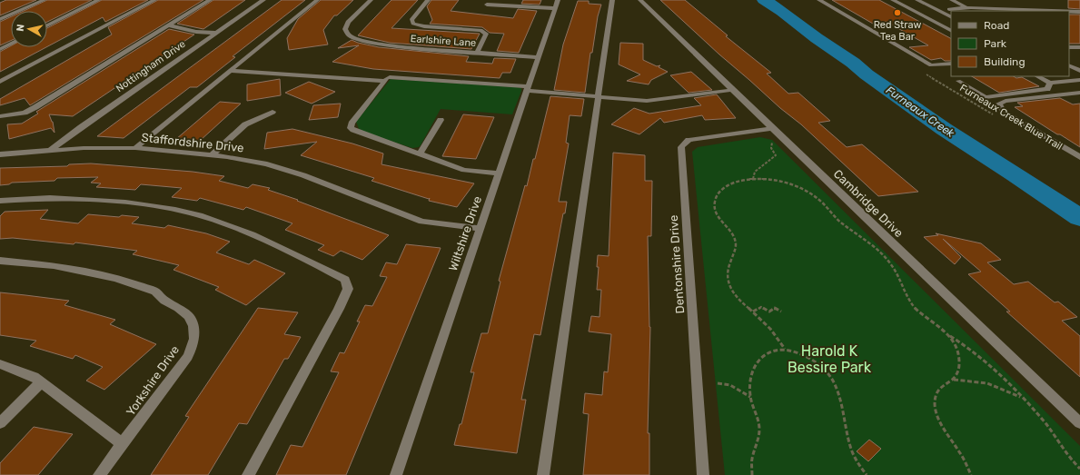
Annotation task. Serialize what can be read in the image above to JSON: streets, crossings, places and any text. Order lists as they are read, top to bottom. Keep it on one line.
{"streets":{"street":["Earlshire Lane","Nottingham Drive","Staffordshire Drive","Cambridge Drive","Wiltshire Drive","Dentonshire Drive","Yorkshire Drive"],"path":["Furneaux Creek Blue Trail"]},"crossings":[["Earlshire Lane","Wiltshire Drive"],["Nottingham Drive","Staffordshire Drive"],["Staffordshire Drive","Wiltshire Drive"],["Cambridge Drive","Dentonshire Drive"]],"water":["Furneaux Creek"],"parks":["Harold K Bessire Park"],"places":["Red Straw Tea Bar"],"legend":["Road","Park","Building"],"north":"left"}
